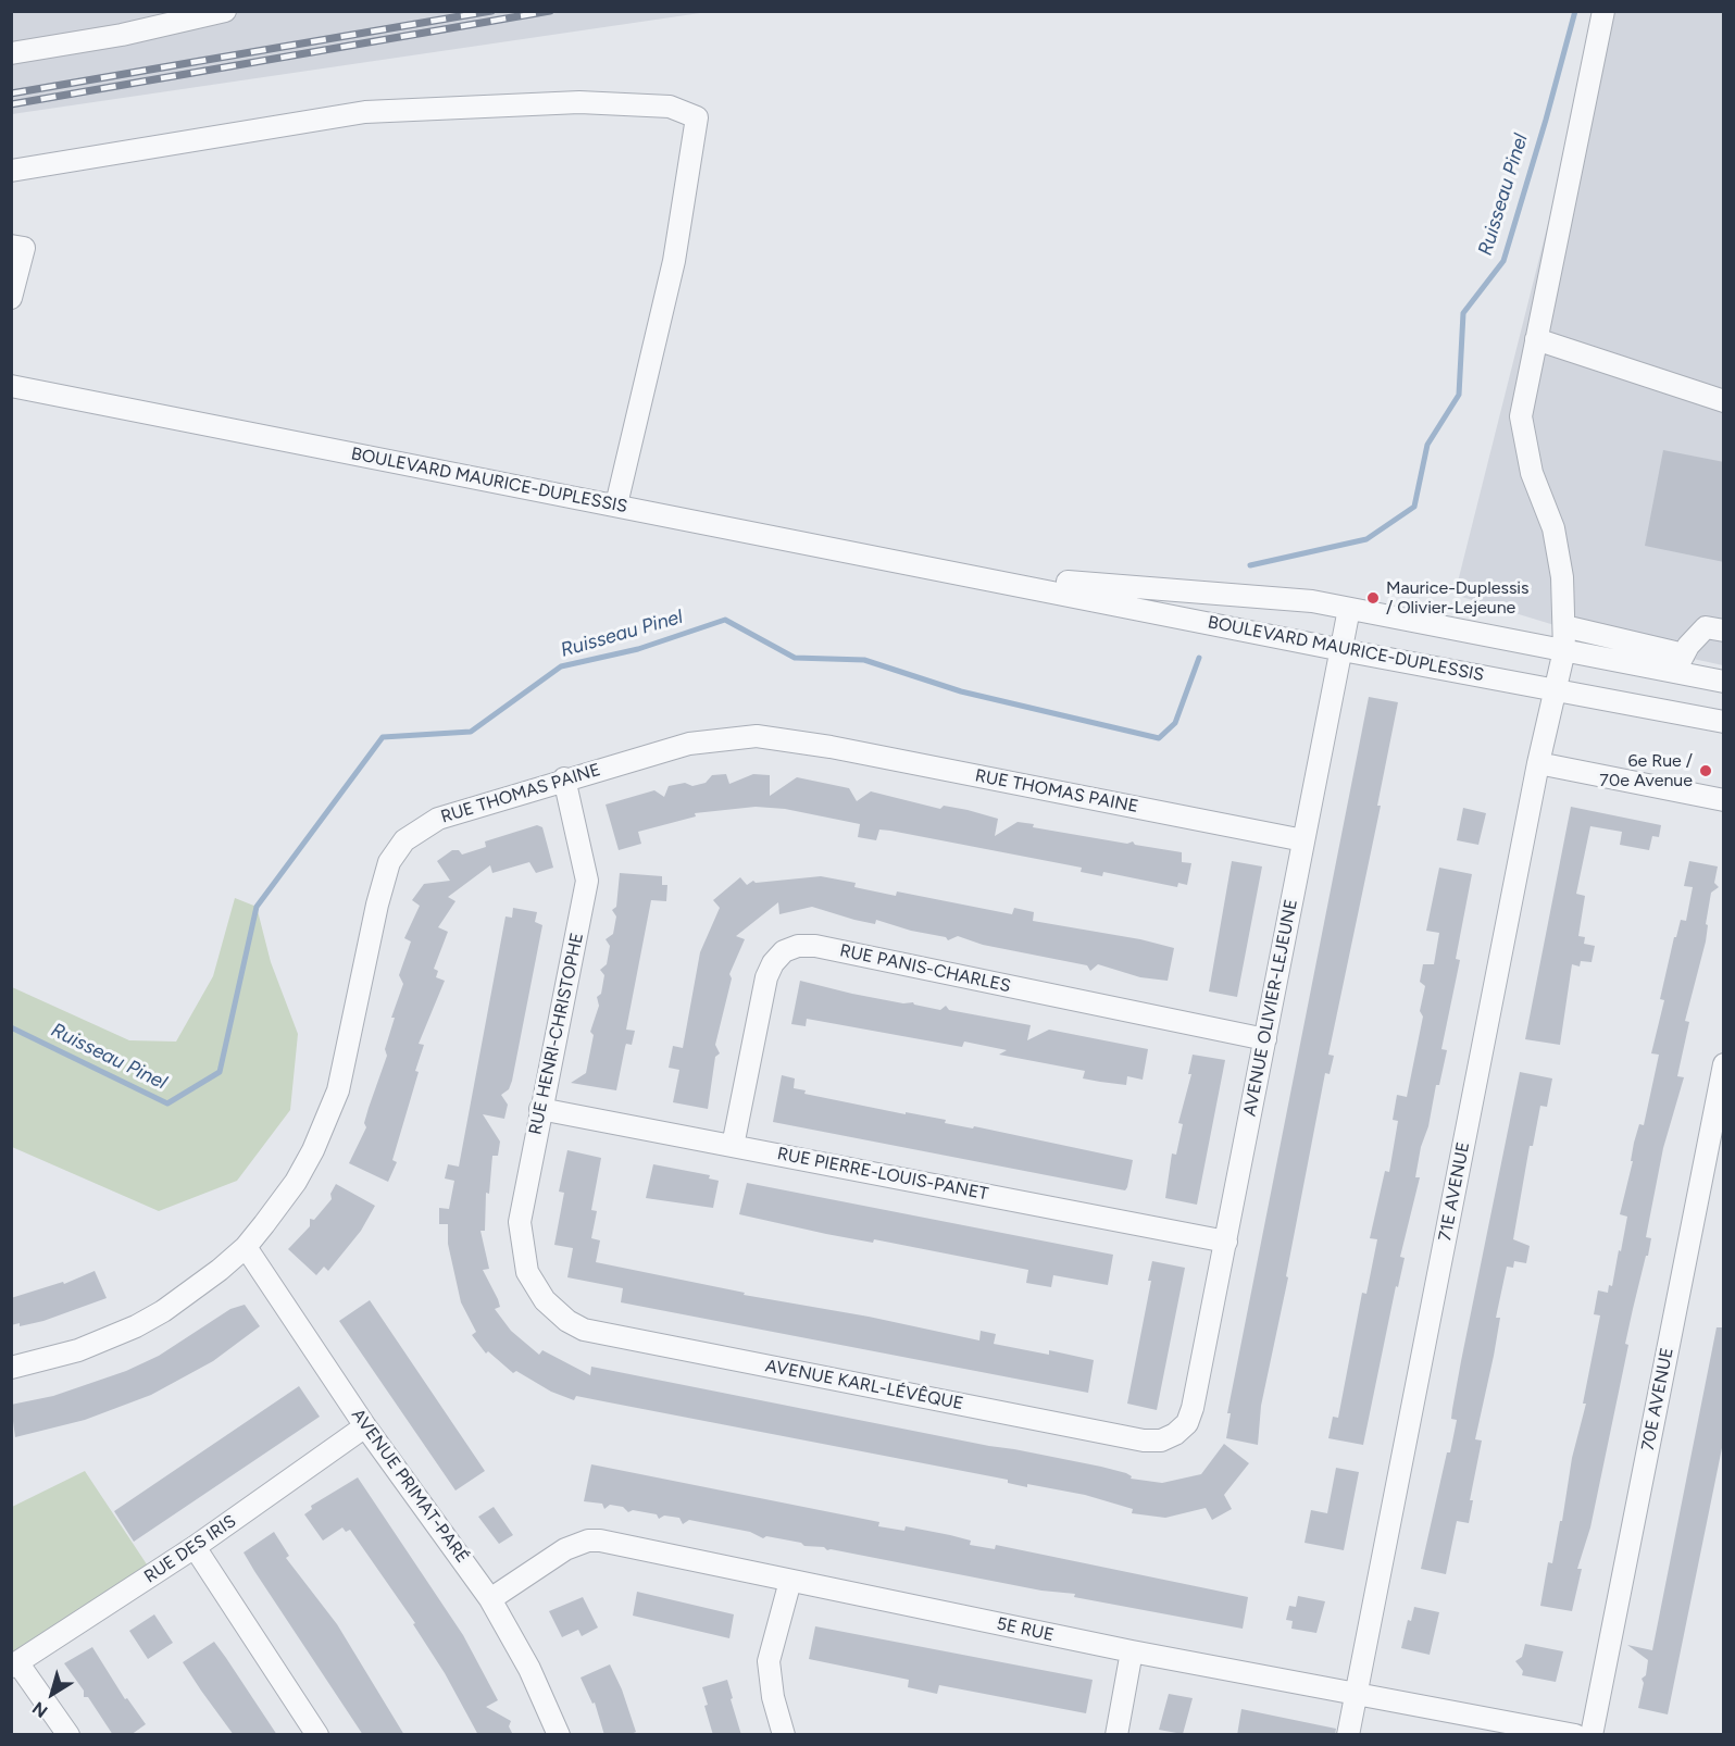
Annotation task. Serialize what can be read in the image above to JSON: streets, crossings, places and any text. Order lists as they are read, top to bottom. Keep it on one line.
{"streets":{"street":["BOULEVARD MAURICE-DUPLESSIS","RUE THOMAS PAINE","RUE PANIS-CHARLES","AVENUE OLIVIER-LEJEUNE","RUE HENRI-CHRISTOPHE","RUE PIERRE-LOUIS-PANET","71E AVENUE","AVENUE KARL-LÉVÊQUE","70E AVENUE","AVENUE PRIMAT-PARÉ","RUE DES IRIS","5E RUE"]},"crossings":[["BOULEVARD MAURICE-DUPLESSIS","AVENUE OLIVIER-LEJEUNE"],["BOULEVARD MAURICE-DUPLESSIS","71E AVENUE"],["RUE THOMAS PAINE","AVENUE OLIVIER-LEJEUNE"],["RUE THOMAS PAINE","RUE HENRI-CHRISTOPHE"],["RUE THOMAS PAINE","AVENUE PRIMAT-PARÉ"],["RUE PANIS-CHARLES","AVENUE OLIVIER-LEJEUNE"],["RUE PANIS-CHARLES","RUE PIERRE-LOUIS-PANET"],["AVENUE OLIVIER-LEJEUNE","RUE PIERRE-LOUIS-PANET"],["AVENUE OLIVIER-LEJEUNE","AVENUE KARL-LÉVÊQUE"],["RUE HENRI-CHRISTOPHE","RUE PIERRE-LOUIS-PANET"],["RUE HENRI-CHRISTOPHE","AVENUE KARL-LÉVÊQUE"],["71E AVENUE","5E RUE"],["AVENUE PRIMAT-PARÉ","RUE DES IRIS"],["AVENUE PRIMAT-PARÉ","5E RUE"]],"water":["Ruisseau Pinel"],"places":["Maurice-Duplessis / Olivier-Lejeune","6e Rue / 70e Avenue"],"north":"bottom left"}
